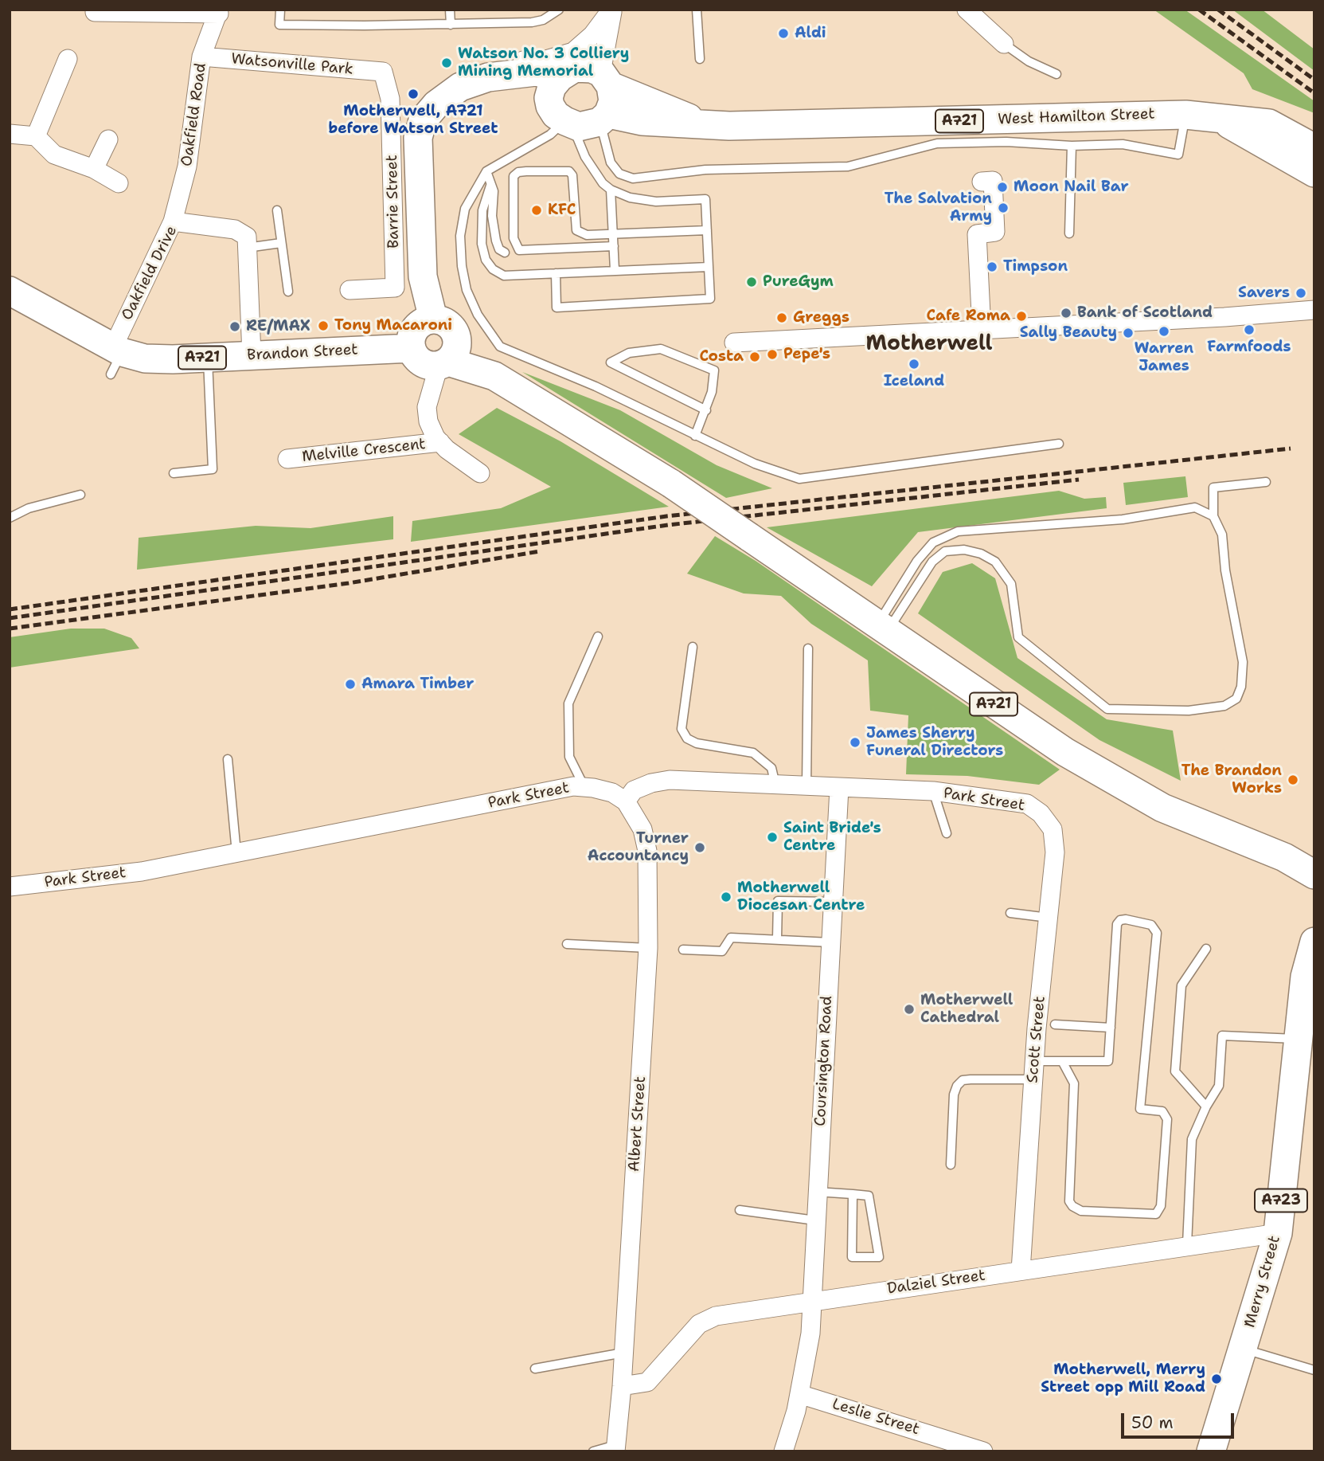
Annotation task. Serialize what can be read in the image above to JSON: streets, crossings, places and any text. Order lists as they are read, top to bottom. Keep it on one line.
{"streets":{"main road":["West Hamilton Street","A721","Brandon Street","A723","Merry Street"],"street":["Watsonville Park","Oakfield Road","Barrie Street","Oakfield Drive","Melville Crescent","Park Street","Scott Street","Coursington Road","Albert Street","Dalziel Street","Leslie Street"]},"crossings":[["Watsonville Park","Oakfield Road"],["Watsonville Park","Barrie Street"],["Oakfield Road","Oakfield Drive"],["West Hamilton Street","A721"],["A721","Brandon Street"],["Oakfield Drive","Brandon Street"],["Park Street","Scott Street"],["Park Street","Coursington Road"],["Park Street","Albert Street"],["Scott Street","Dalziel Street"],["Coursington Road","Dalziel Street"],["Coursington Road","Leslie Street"],["Albert Street","Dalziel Street"],["Merry Street","Dalziel Street"]],"districts":["Motherwell"],"places":["Aldi","Watson No. 3 Colliery Mining Memorial","Motherwell, A721 before Watson Street","Moon Nail Bar","The Salvation Army","KFC","Timpson","PureGym","Savers","Bank of Scotland","Cafe Roma","Greggs","Tony Macaroni","RE/MAX","Farmfoods","Warren James","Sally Beauty","Pepe's","Costa","Iceland","Amara Timber","James Sherry Funeral Directors","The Brandon Works","Saint Bride's Centre","Turner Accountancy","Motherwell Diocesan Centre","Motherwell Cathedral","Motherwell, Merry Street opp Mill Road"],"scale_bar":"50 m"}
